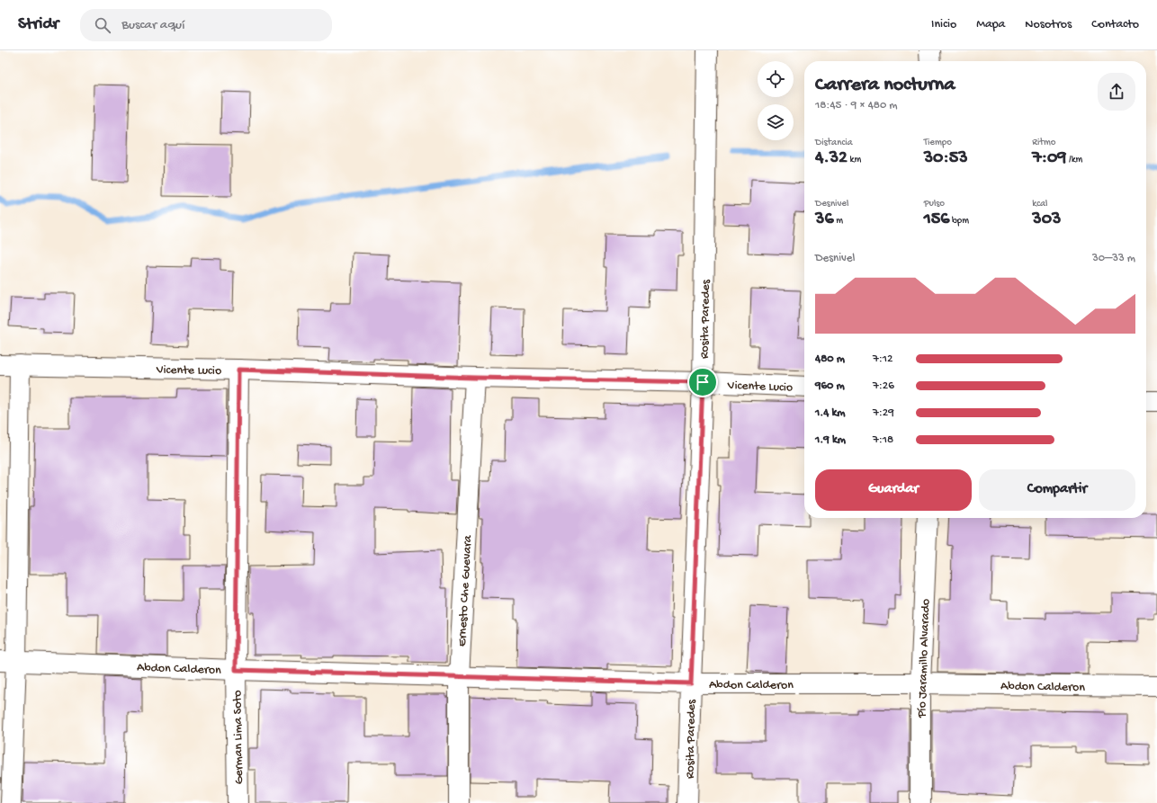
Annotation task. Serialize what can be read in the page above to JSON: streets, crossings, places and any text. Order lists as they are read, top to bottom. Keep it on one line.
{"streets":{"street":["Rosita Paredes","Vicente Lucio","Ernesto Che Guevara","Pío Jaramillo Alvarado","Abdon Calderon","German Lima Soto"]},"crossings":[["Rosita Paredes","Vicente Lucio"],["Rosita Paredes","Abdon Calderon"],["Vicente Lucio","Ernesto Che Guevara"],["Vicente Lucio","German Lima Soto"],["Ernesto Che Guevara","Abdon Calderon"],["Pío Jaramillo Alvarado","Abdon Calderon"],["Abdon Calderon","German Lima Soto"]],"page":{"header":"Stridr","search":"Buscar aquí","nav":["Inicio","Mapa","Nosotros","Contacto"],"heading":["Carrera nocturna","18:45 · 9 × 480 m"],"stats":[["Distancia","4.32 km"],["Tiempo","30:53"],["Ritmo","7:09 /km"],["Desnivel","36 m"],["Pulso","156 bpm"],["kcal","303"]],"chart":["Desnivel","30–33 m"],"list":[{"name":"480 m","note":"7:12"},{"name":"960 m","note":"7:26"},{"name":"1.4 km","note":"7:29"},{"name":"1.9 km","note":"7:18"}],"buttons":["Guardar","Compartir"]}}
